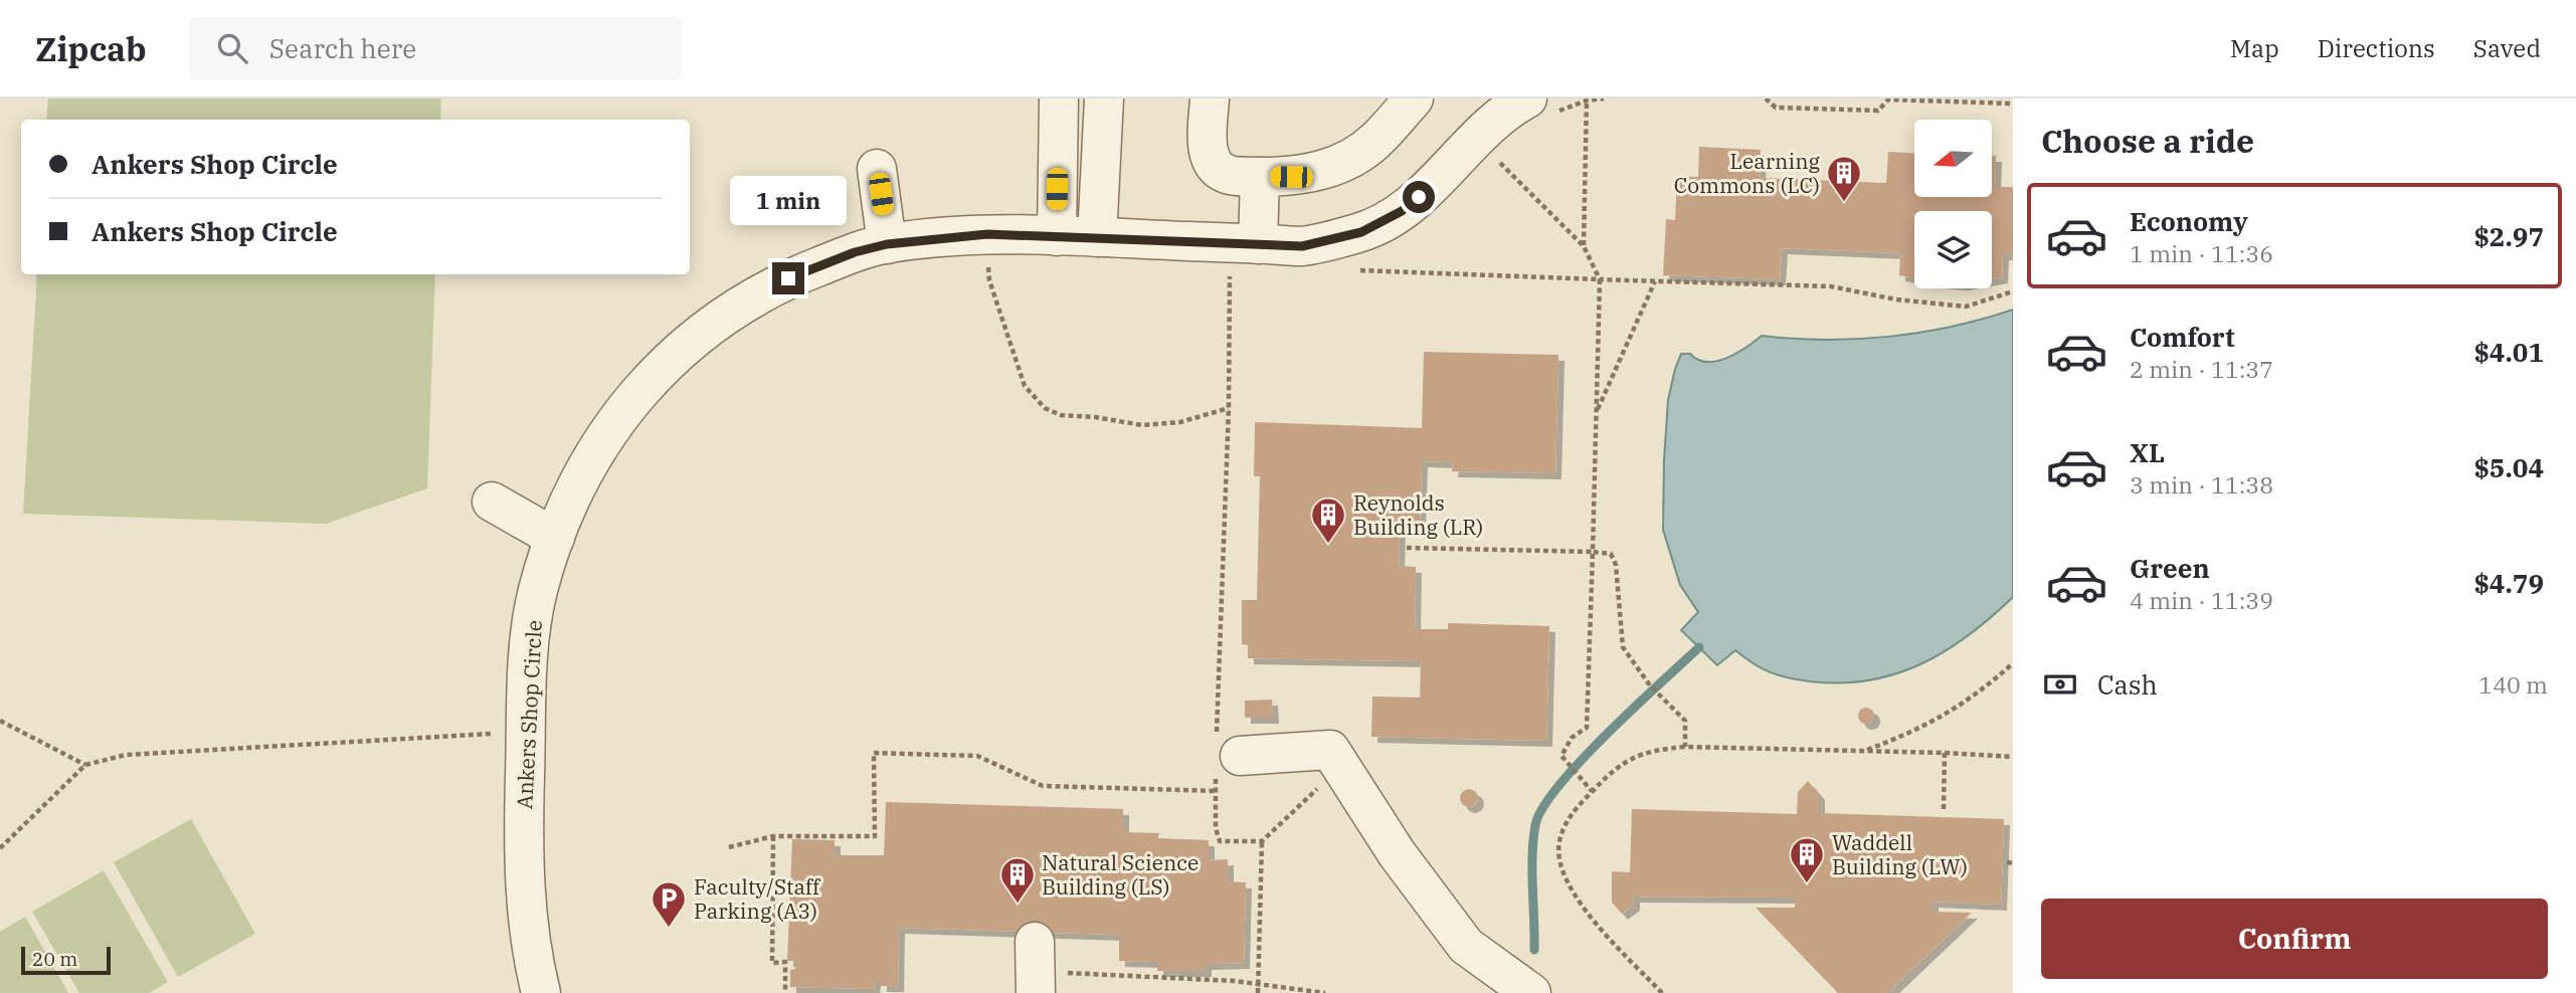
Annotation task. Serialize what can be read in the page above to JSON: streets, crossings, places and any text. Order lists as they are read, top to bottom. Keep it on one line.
{"streets":{"street":["Ankers Shop Circle"]},"places":{"building":["Learning Commons (LC)","Reynolds Building (LR)","Waddell Building (LW)","Natural Science Building (LS)"],"parking":["Faculty/Staff Parking (A3)"]},"scale_bar":"20 m","north":"left","page":{"header":"Zipcab","search":"Search here","nav":["Map","Directions","Saved"],"heading":"Choose a ride","banner":["Ankers Shop Circle","Ankers Shop Circle"],"bubble":"1 min","list":[{"name":"Economy","note":"1 min · 11:36","value":"$2.97"},{"name":"Comfort","note":"2 min · 11:37","value":"$4.01"},{"name":"XL","note":"3 min · 11:38","value":"$5.04"},{"name":"Green","note":"4 min · 11:39","value":"$4.79"}],"pay":["Cash","140 m"],"buttons":"Confirm","scale":"20 m"}}
